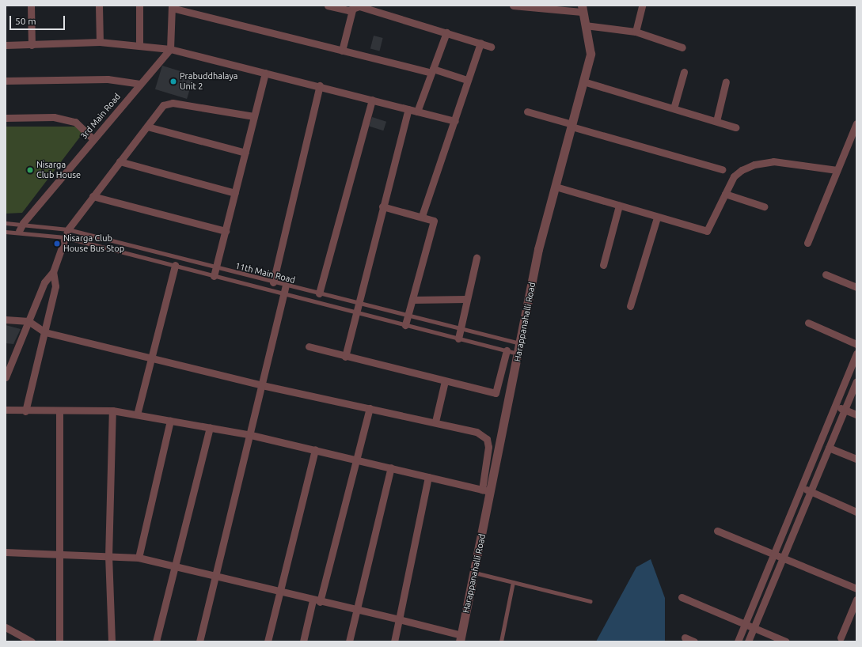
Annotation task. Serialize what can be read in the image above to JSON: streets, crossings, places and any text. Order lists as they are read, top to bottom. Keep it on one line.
{"streets":{"street":["3rd Main Road","Harappanahalli Road"],"lane":["11th Main Road"]},"crossings":[["3rd Main Road","11th Main Road"],["11th Main Road","Harappanahalli Road"]],"places":["Prabuddhalaya Unit 2","Nisarga Club House","Nisarga Club House Bus Stop"],"scale_bar":"50 m"}
